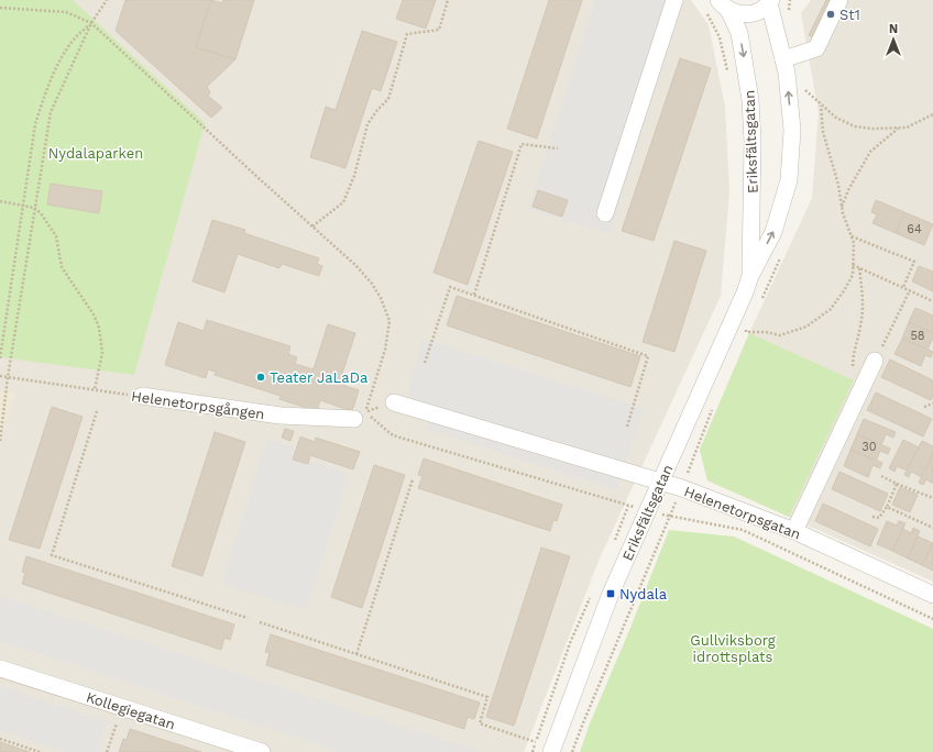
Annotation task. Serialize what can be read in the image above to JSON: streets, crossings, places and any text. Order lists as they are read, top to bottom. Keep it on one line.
{"streets":{"street":["Eriksfältsgatan","Helenetorpsgången","Helenetorpsgatan","Kollegiegatan"]},"crossings":[["Eriksfältsgatan","Helenetorpsgatan"]],"parks":["Nydalaparken","Gullviksborg idrottsplats"],"places":{"other":["St1","Teater JaLaDa"],"transit":["Nydala"]},"house_numbers":["64","58","30"],"north":"top"}
